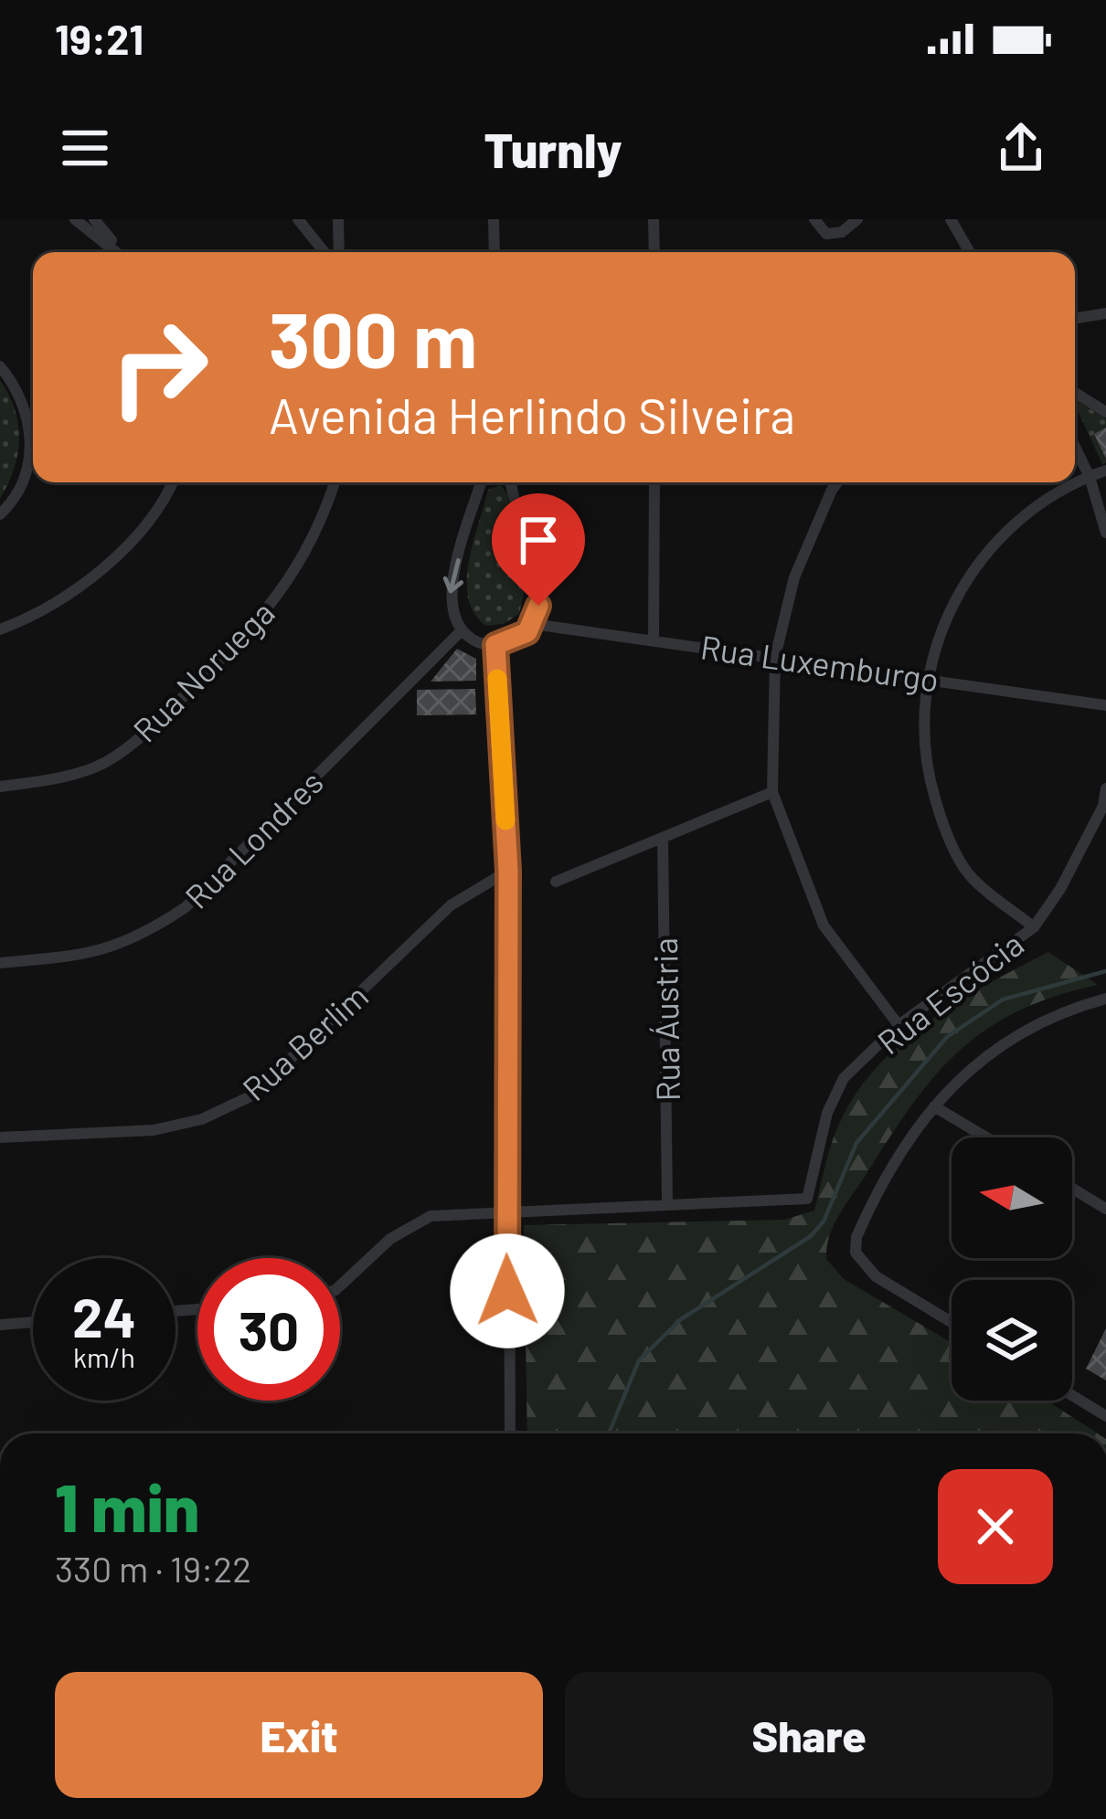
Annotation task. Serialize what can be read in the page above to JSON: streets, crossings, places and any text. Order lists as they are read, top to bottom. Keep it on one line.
{"streets":{"street":["Rua Luxemburgo","Rua Noruega","Rua Londres","Rua Escócia","Rua Áustria","Rua Berlim"]},"crossings":[["Rua Escócia","Rua Áustria"]],"north":"left","page":{"status":"19:21","header":"Turnly","turn":["300 m","Avenida Herlindo Silveira"],"speed":"24 km/h","limit":"30","heading":["1 min","330 m · 19:22"],"buttons":["Exit","Share"]}}
